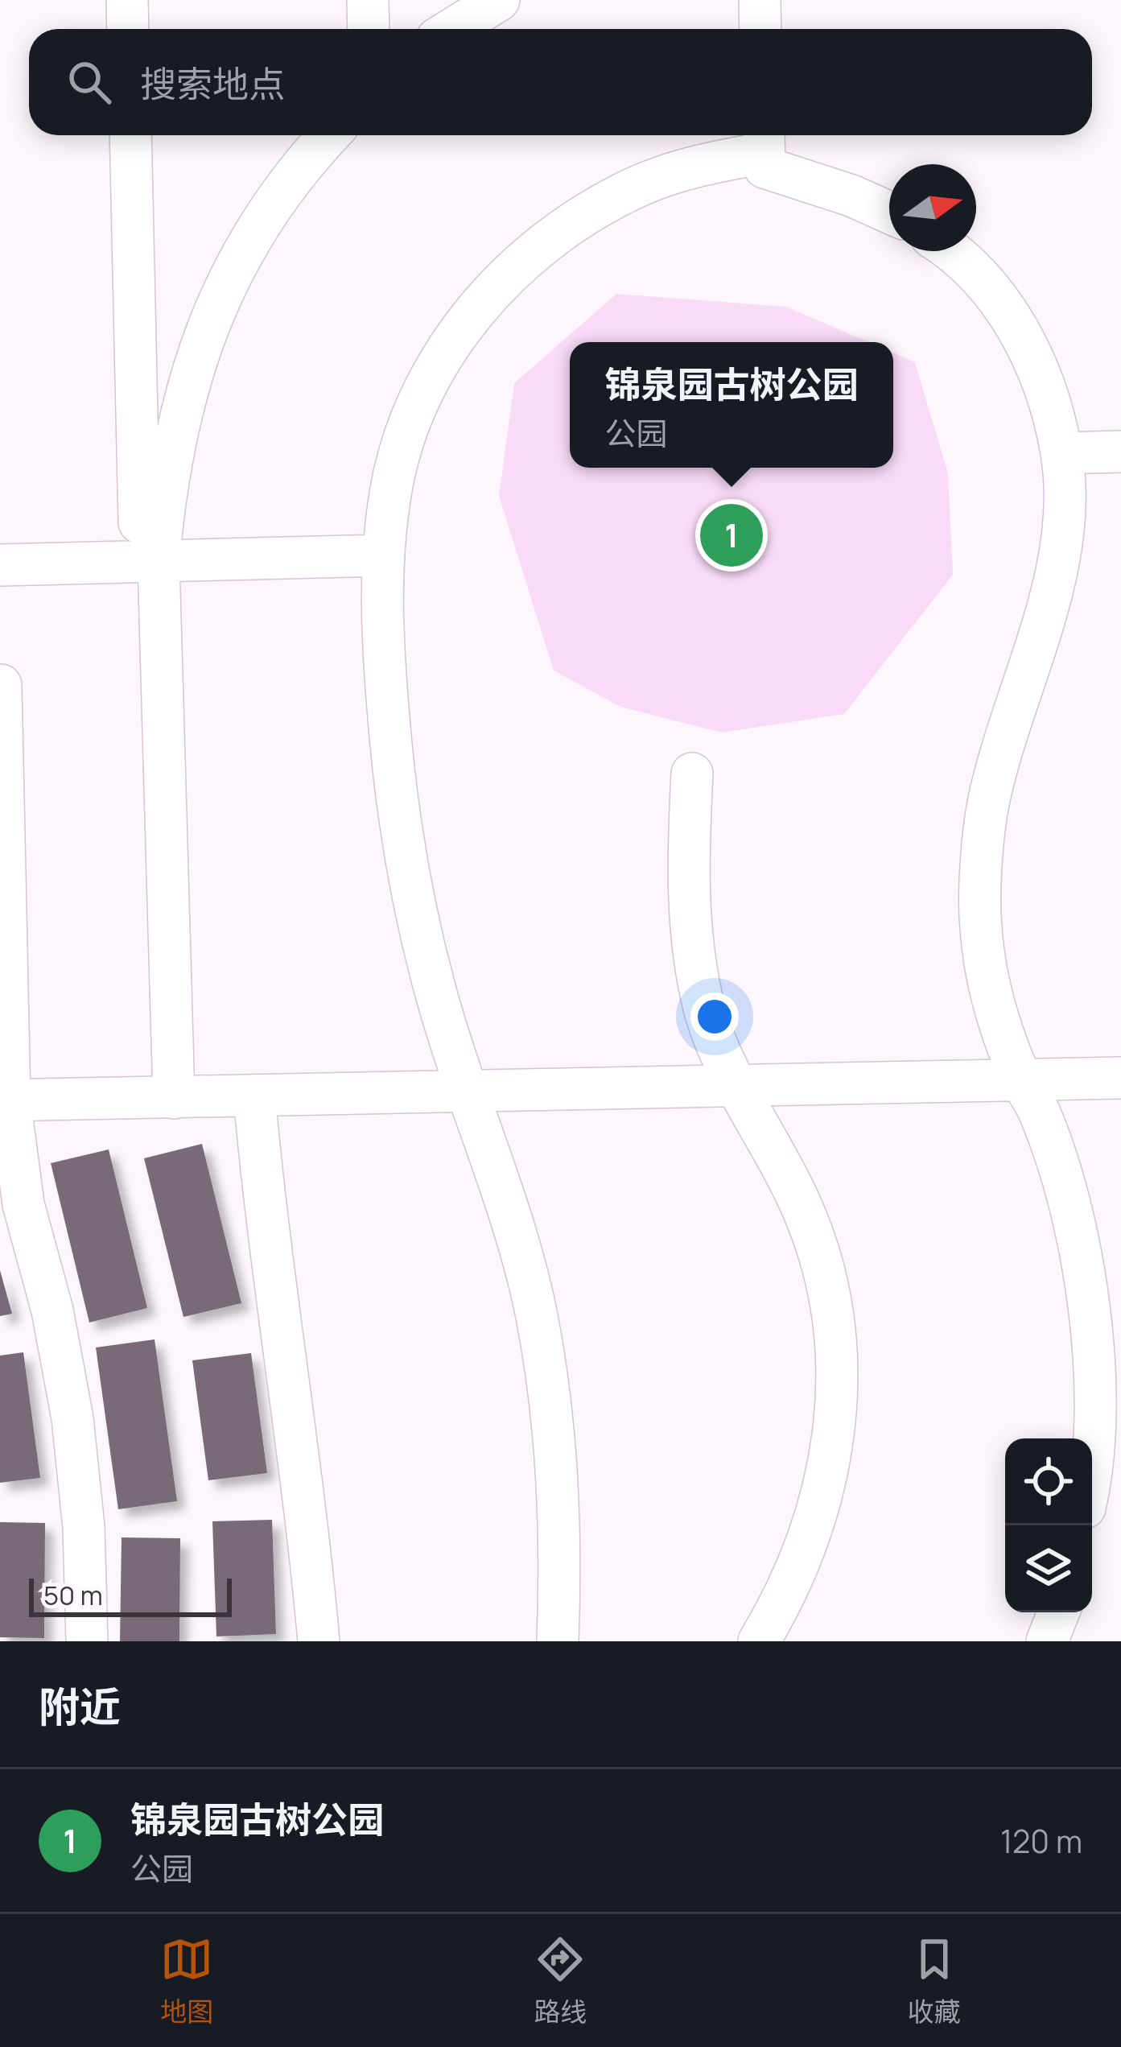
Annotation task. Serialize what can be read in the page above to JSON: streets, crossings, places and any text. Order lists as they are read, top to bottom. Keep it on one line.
{"scale_bar":"50 m","north":"right","page":{"search":"搜索地点","popup":["锦泉园古树公园","公园"],"pins":"1","scale":"50 m","heading":"附近","list":[{"mark":"1","name":"锦泉园古树公园","note":"公园","value":"120 m"}],"nav":["地图","路线","收藏"]}}
